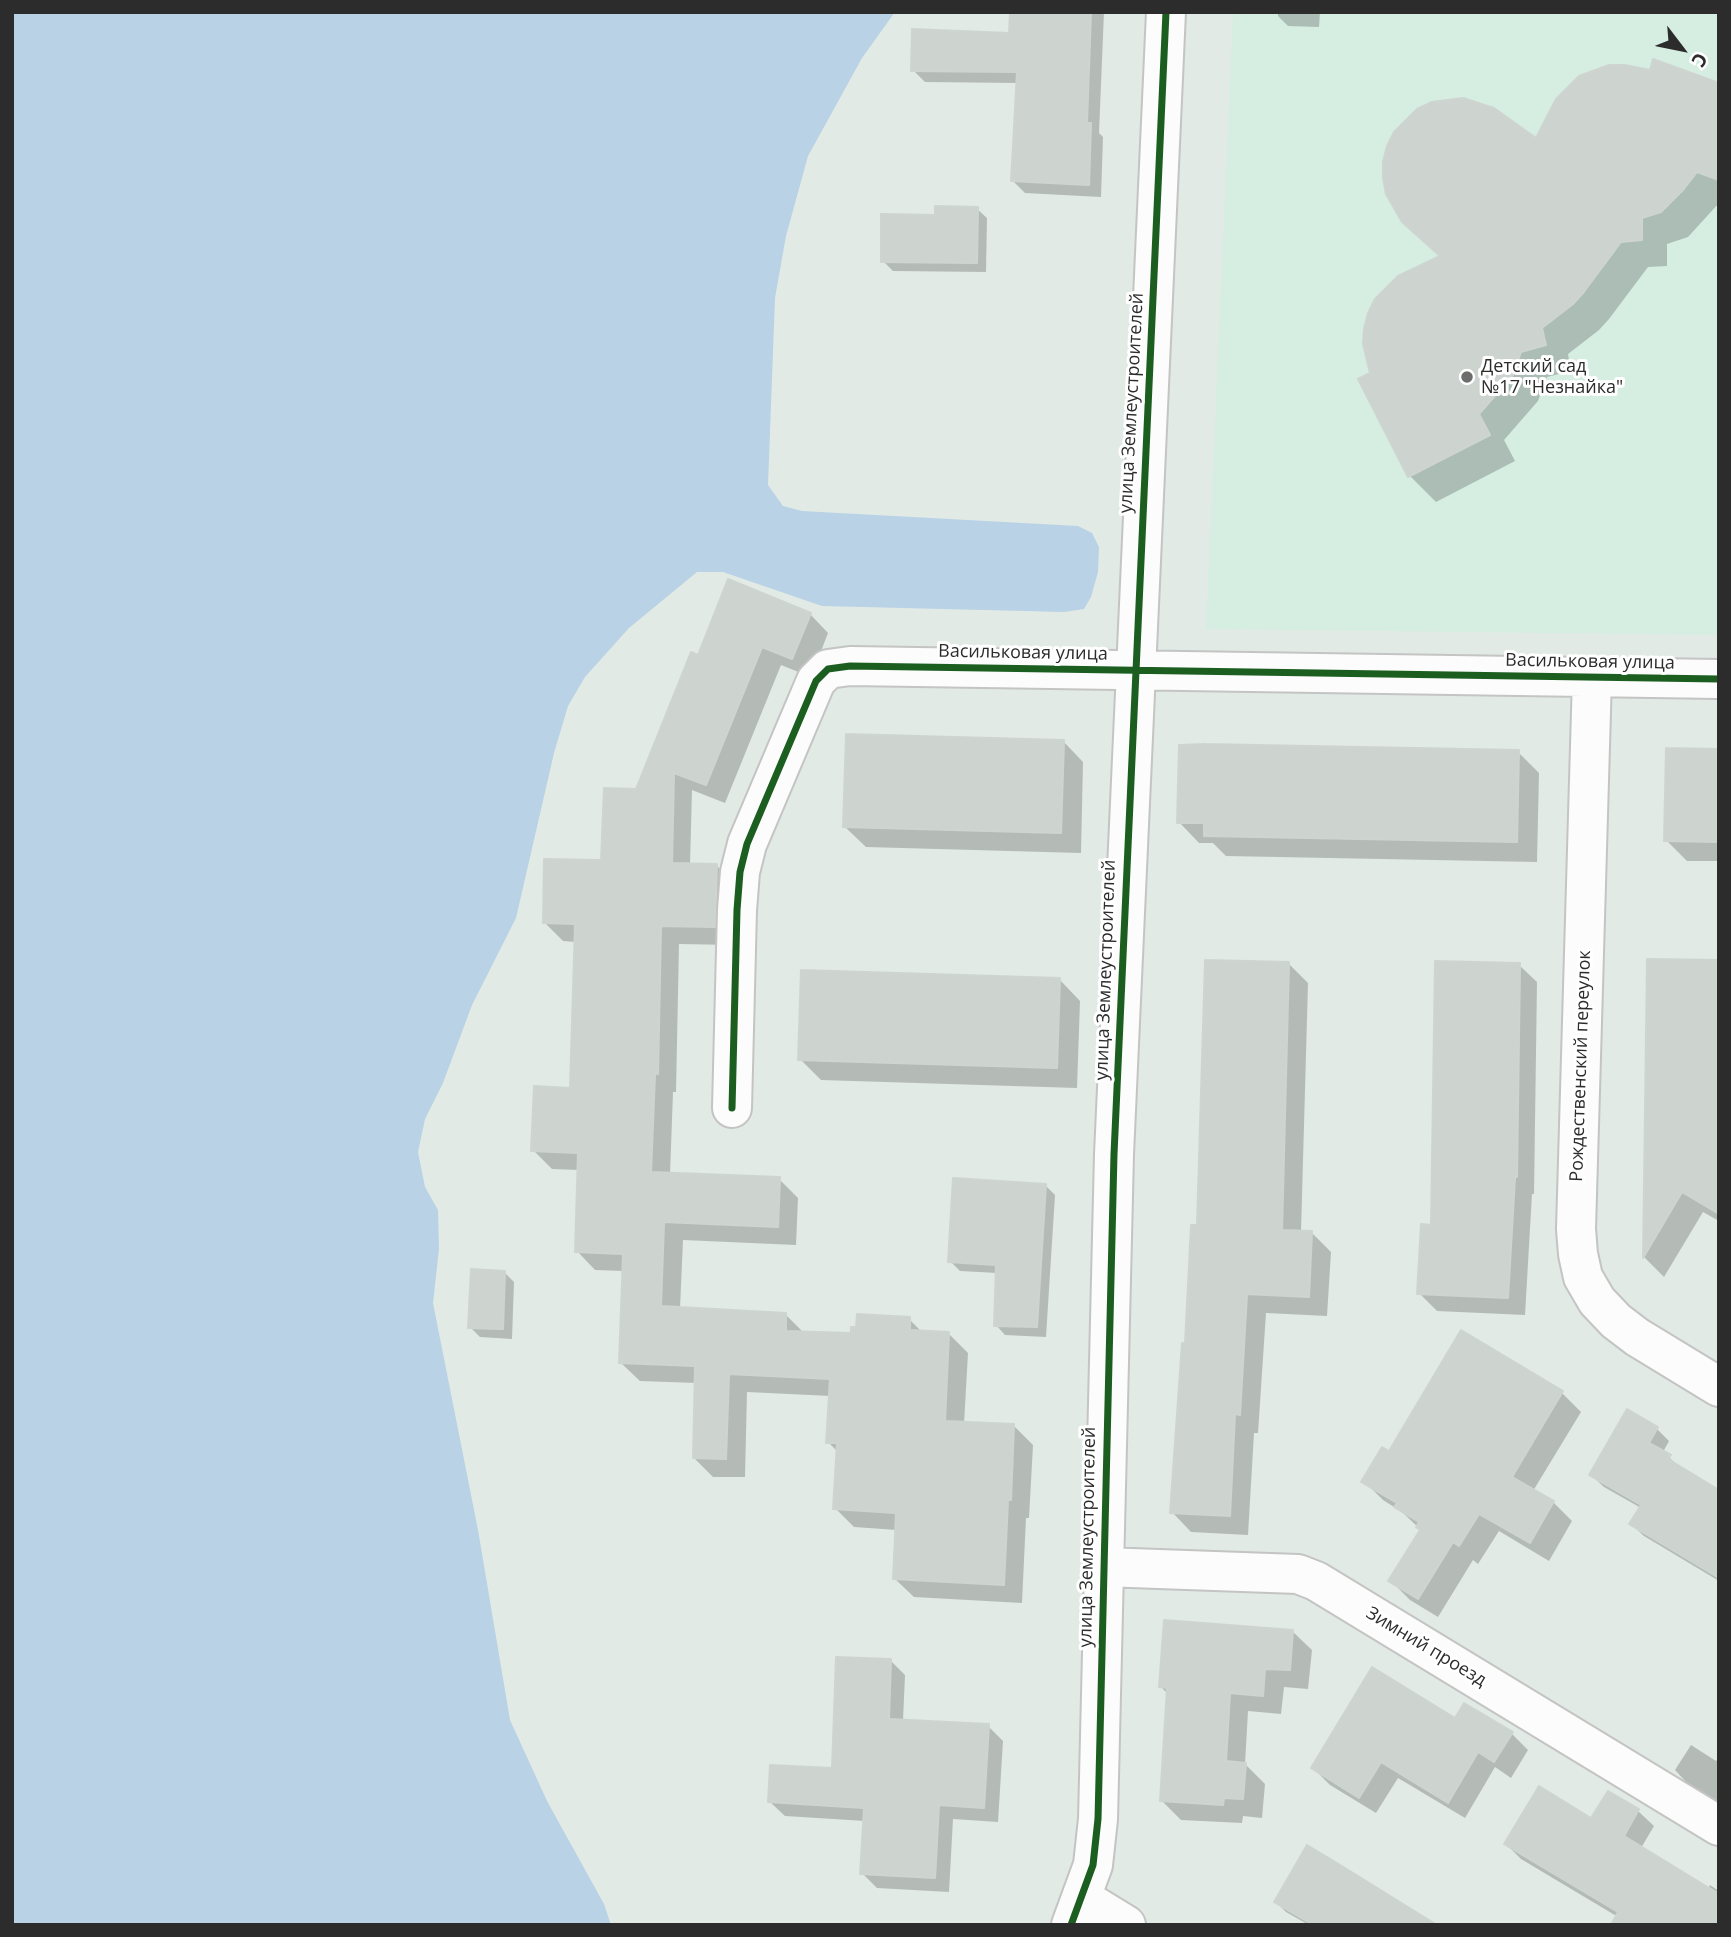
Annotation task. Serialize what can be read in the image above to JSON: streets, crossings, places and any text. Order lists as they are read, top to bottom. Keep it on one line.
{"streets":{"street":["улица Землеустроителей","Васильковая улица","Рождественский переулок","Зимний проезд"]},"crossings":[["улица Землеустроителей","Васильковая улица"],["улица Землеустроителей","Зимний проезд"],["Васильковая улица","Рождественский переулок"]],"places":["Детский сад №17 \"Незнайка\""],"north":"bottom right"}
